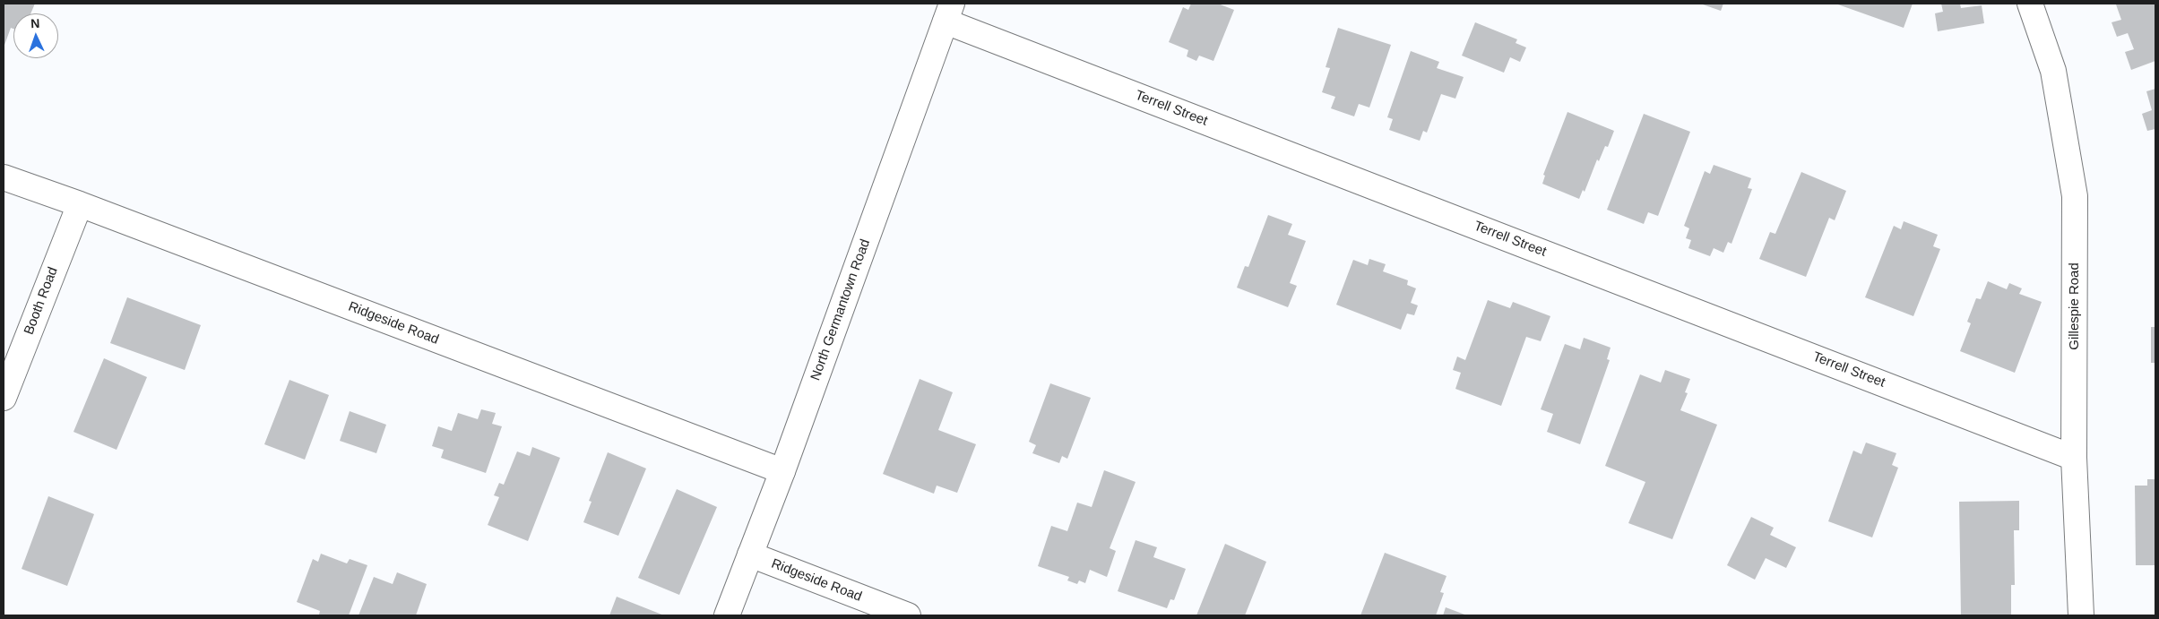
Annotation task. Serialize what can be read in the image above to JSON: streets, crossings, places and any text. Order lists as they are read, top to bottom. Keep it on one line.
{"streets":{"street":["Terrell Street","Booth Road","Gillespie Road","North Germantown Road","Ridgeside Road"]},"crossings":[["Terrell Street","Gillespie Road"],["Terrell Street","North Germantown Road"],["Booth Road","Ridgeside Road"],["North Germantown Road","Ridgeside Road"]],"north":"top"}
